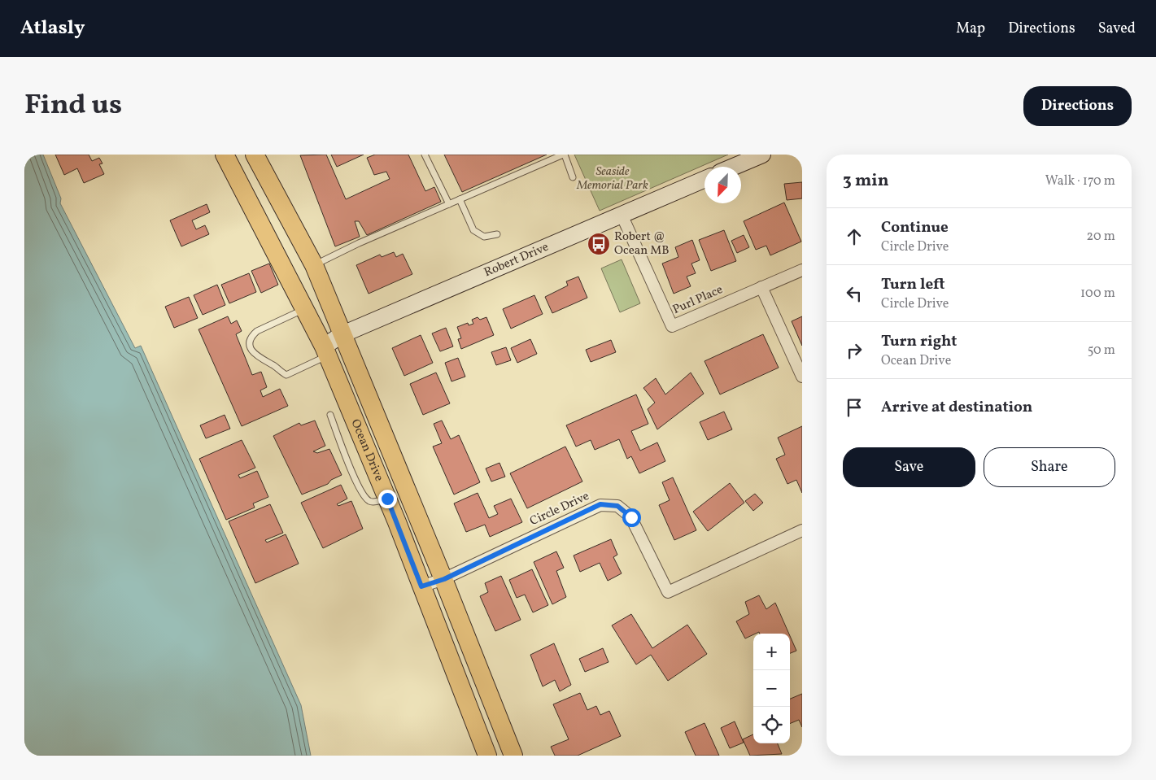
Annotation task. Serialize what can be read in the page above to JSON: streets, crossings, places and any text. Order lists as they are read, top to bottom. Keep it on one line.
{"streets":{"main road":["Ocean Drive"],"street":["Robert Drive","Purl Place","Circle Drive"]},"crossings":[["Robert Drive","Purl Place"],["Robert Drive","Ocean Drive"],["Ocean Drive","Circle Drive"]],"parks":["Seaside Memorial Park"],"places":{"bus stop":["Robert @ Ocean MB"]},"north":"bottom left","page":{"header":"Atlasly","nav":["Map","Directions","Saved"],"title":"Find us","buttons":["Directions",["Save","Share"]],"heading":["3 min","Walk · 170 m"],"list":[["Continue","Circle Drive","20 m"],["Turn left","Circle Drive","100 m"],["Turn right","Ocean Drive","50 m"],"Arrive at destination"],"map_buttons":["+","−"]}}
